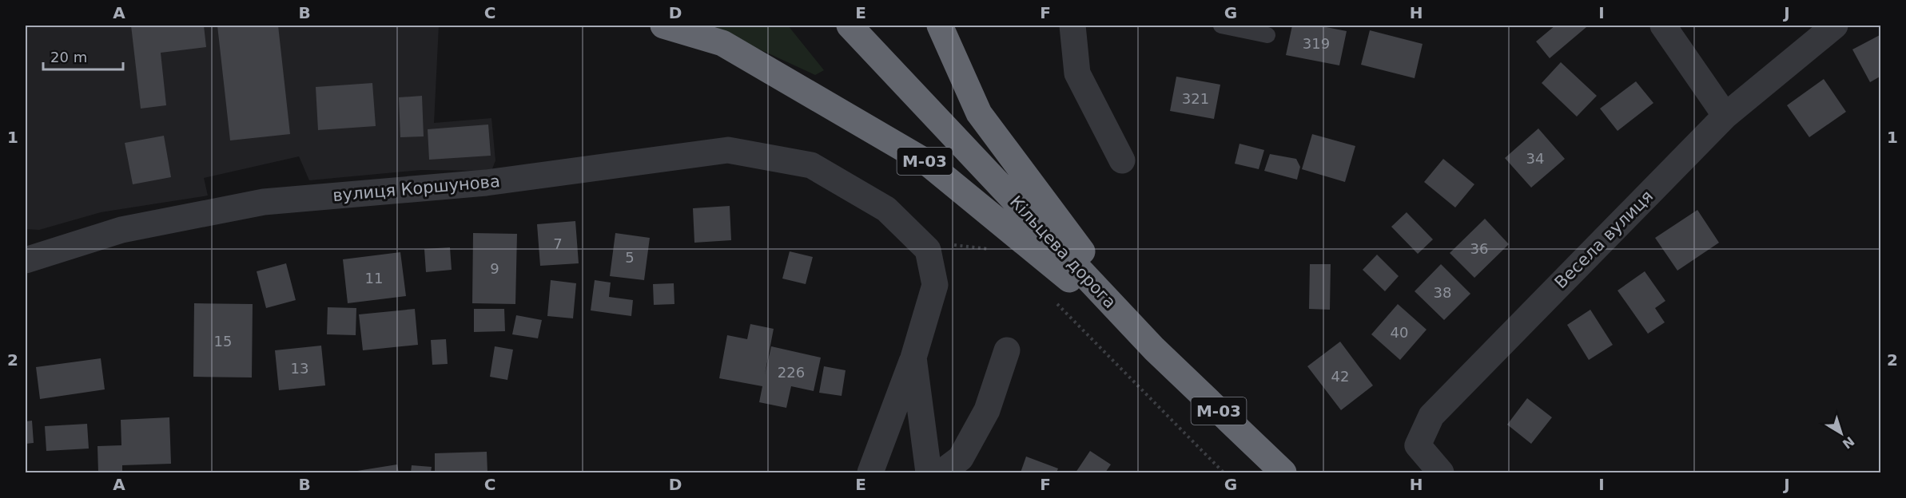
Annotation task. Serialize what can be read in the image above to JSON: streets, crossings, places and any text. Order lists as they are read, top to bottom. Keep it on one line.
{"streets":{"highway":["М-03","Кільцева дорога"],"street":["вулиця Коршунова","Весела вулиця"]},"crossings":[["М-03","Кільцева дорога"]],"house_numbers":["319","321","34","7","36","5","9","11","38","40","15","13","226","42"],"scale_bar":"20 m","north":"bottom right","grid":{"columns":["A","B","C","D","E","F","G","H","I","J"],"rows":["1","2"]}}
